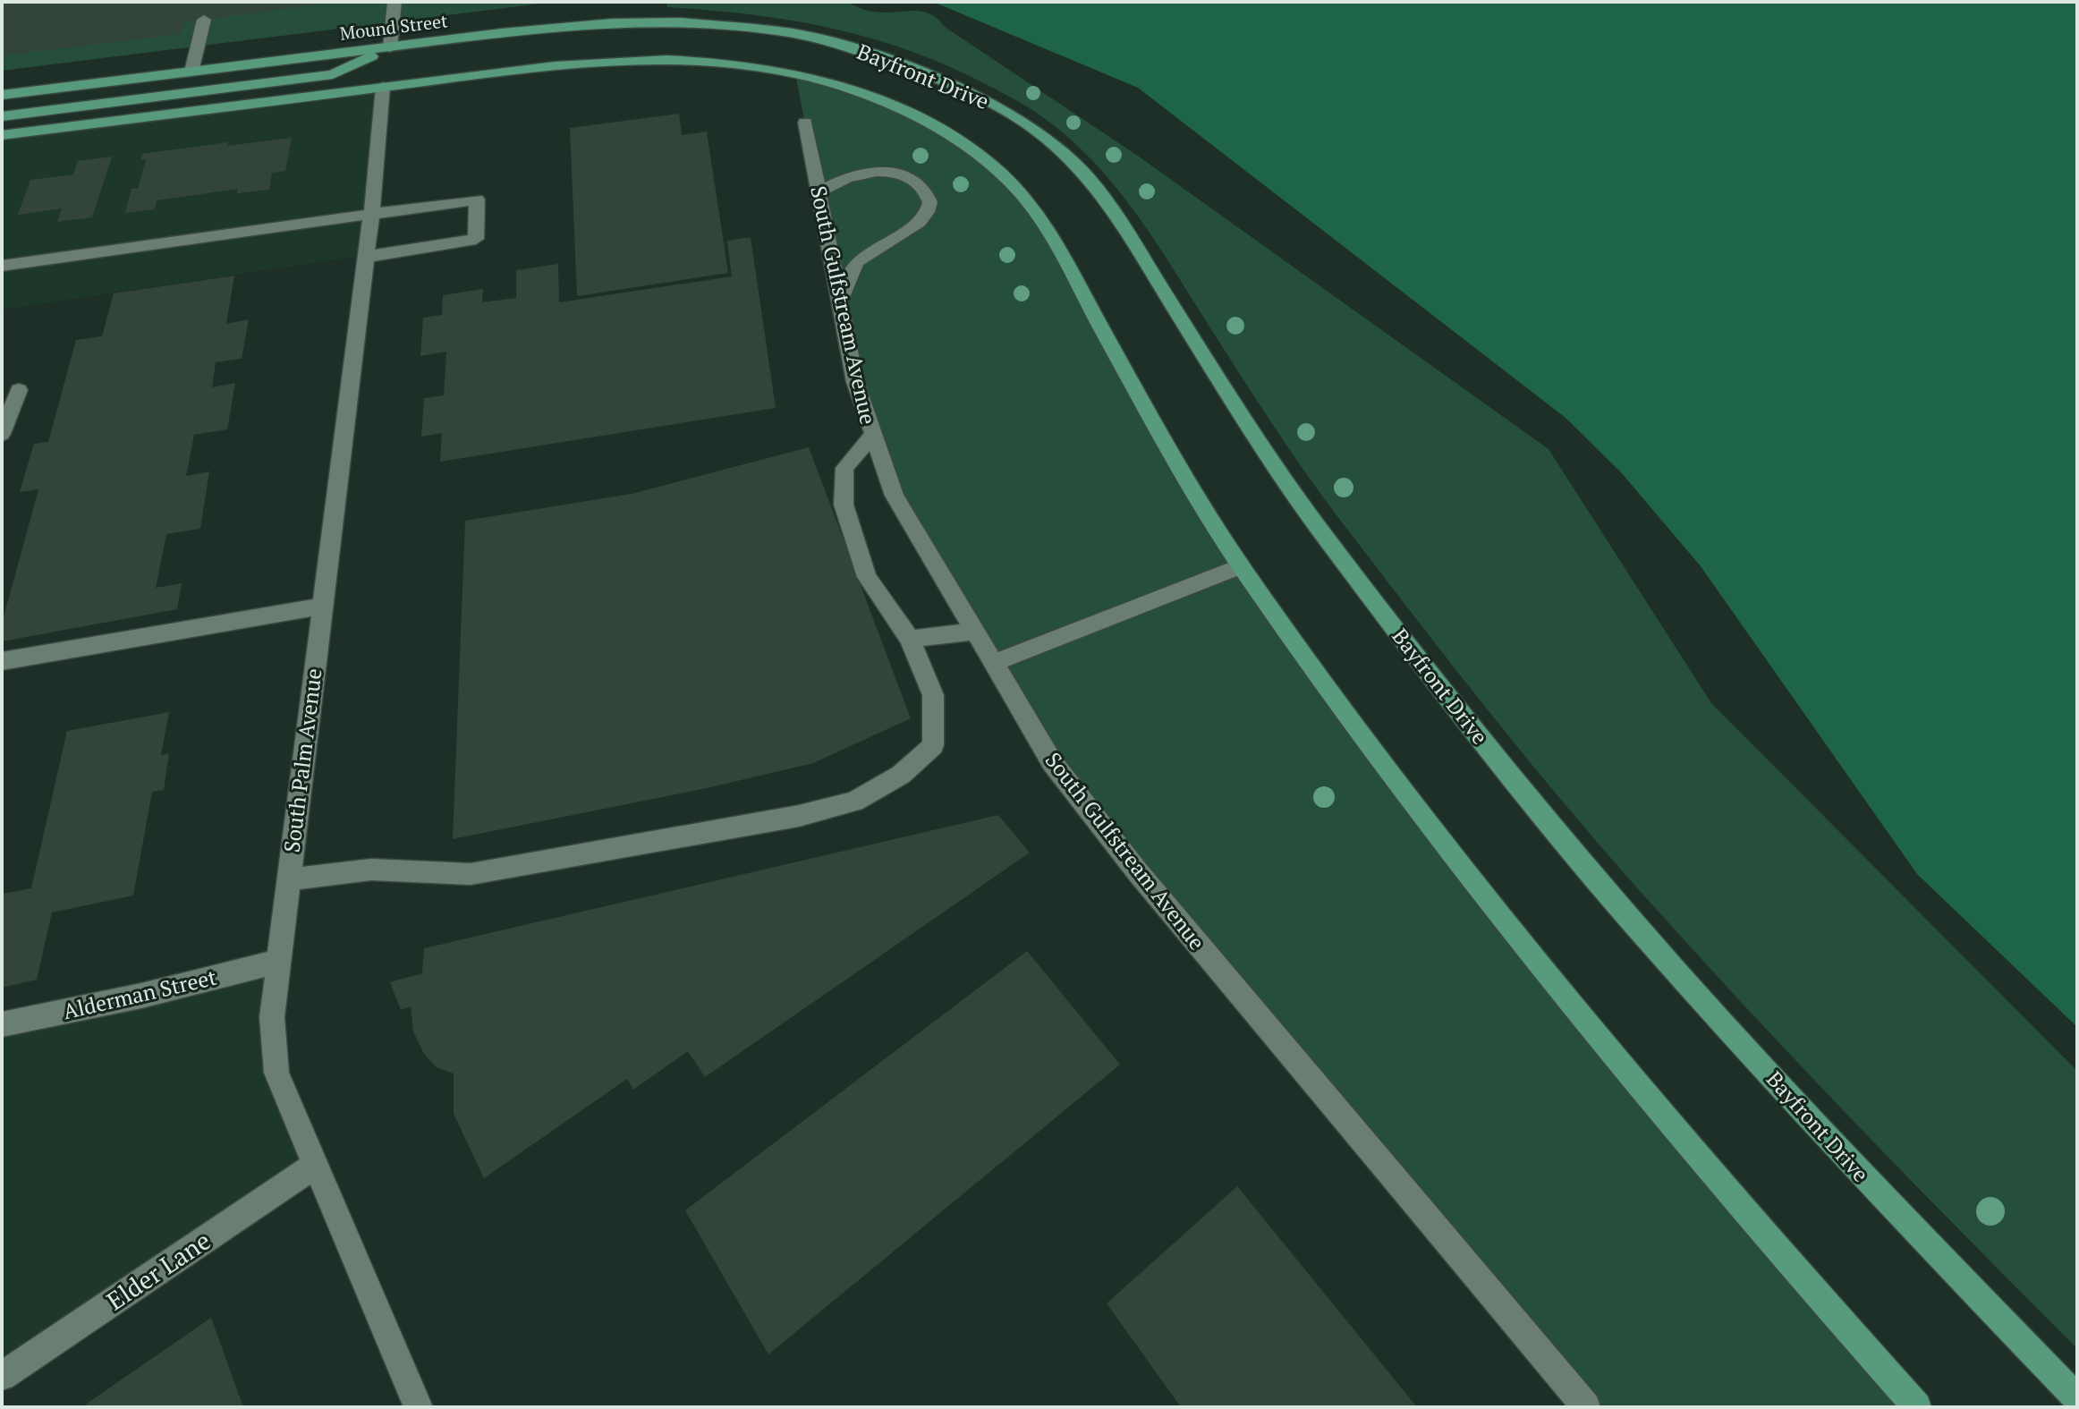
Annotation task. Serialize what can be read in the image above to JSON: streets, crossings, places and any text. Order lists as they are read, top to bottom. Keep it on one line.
{"streets":{"main road":["Mound Street","Bayfront Drive"],"street":["South Gulfstream Avenue","South Palm Avenue","Alderman Street","Elder Lane"]},"crossings":[["Mound Street","Bayfront Drive"],["Bayfront Drive","South Palm Avenue"],["South Palm Avenue","Alderman Street"],["South Palm Avenue","Elder Lane"]]}
